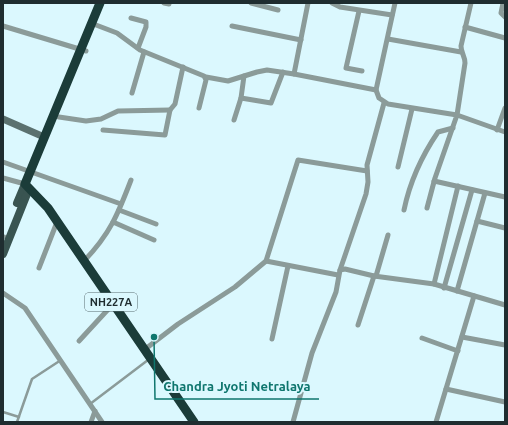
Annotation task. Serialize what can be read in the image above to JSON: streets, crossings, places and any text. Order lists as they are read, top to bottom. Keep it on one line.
{"streets":{"highway":["NH227A"]},"places":["Chandra Jyoti Netralaya"]}
